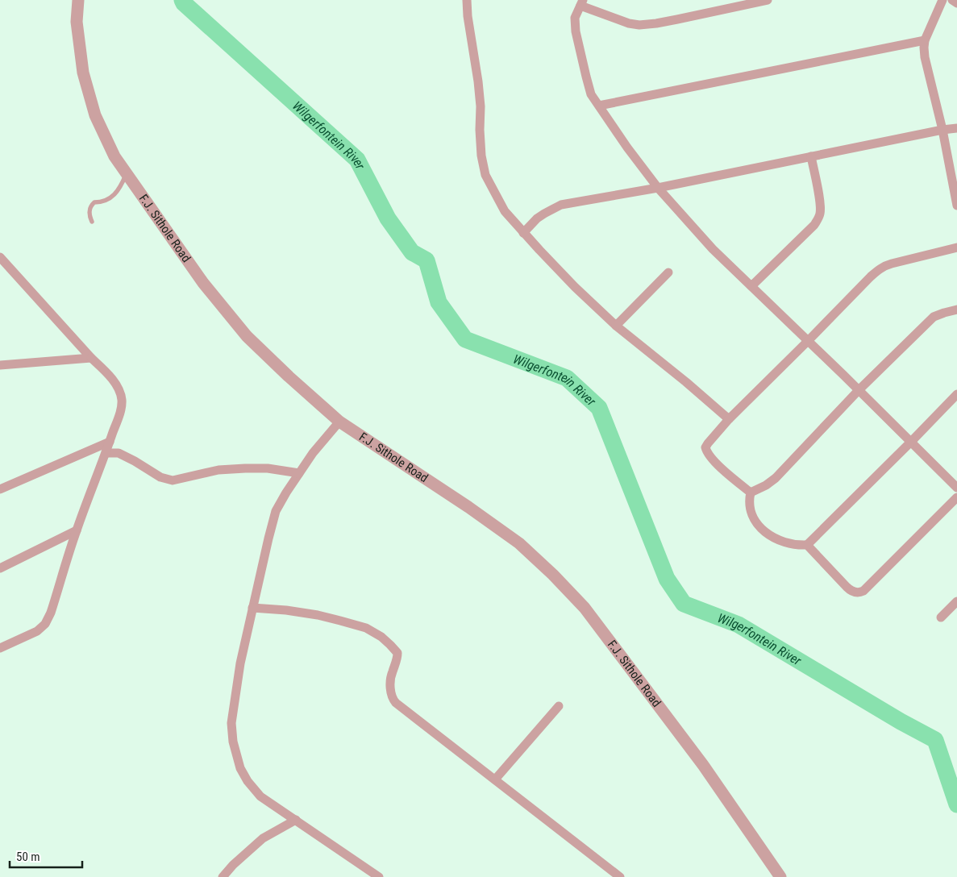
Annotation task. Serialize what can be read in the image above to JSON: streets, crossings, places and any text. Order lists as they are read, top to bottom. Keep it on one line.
{"streets":{"street":["F.J. Sithole Road"]},"water":["Wilgerfontein River"],"scale_bar":"50 m"}
